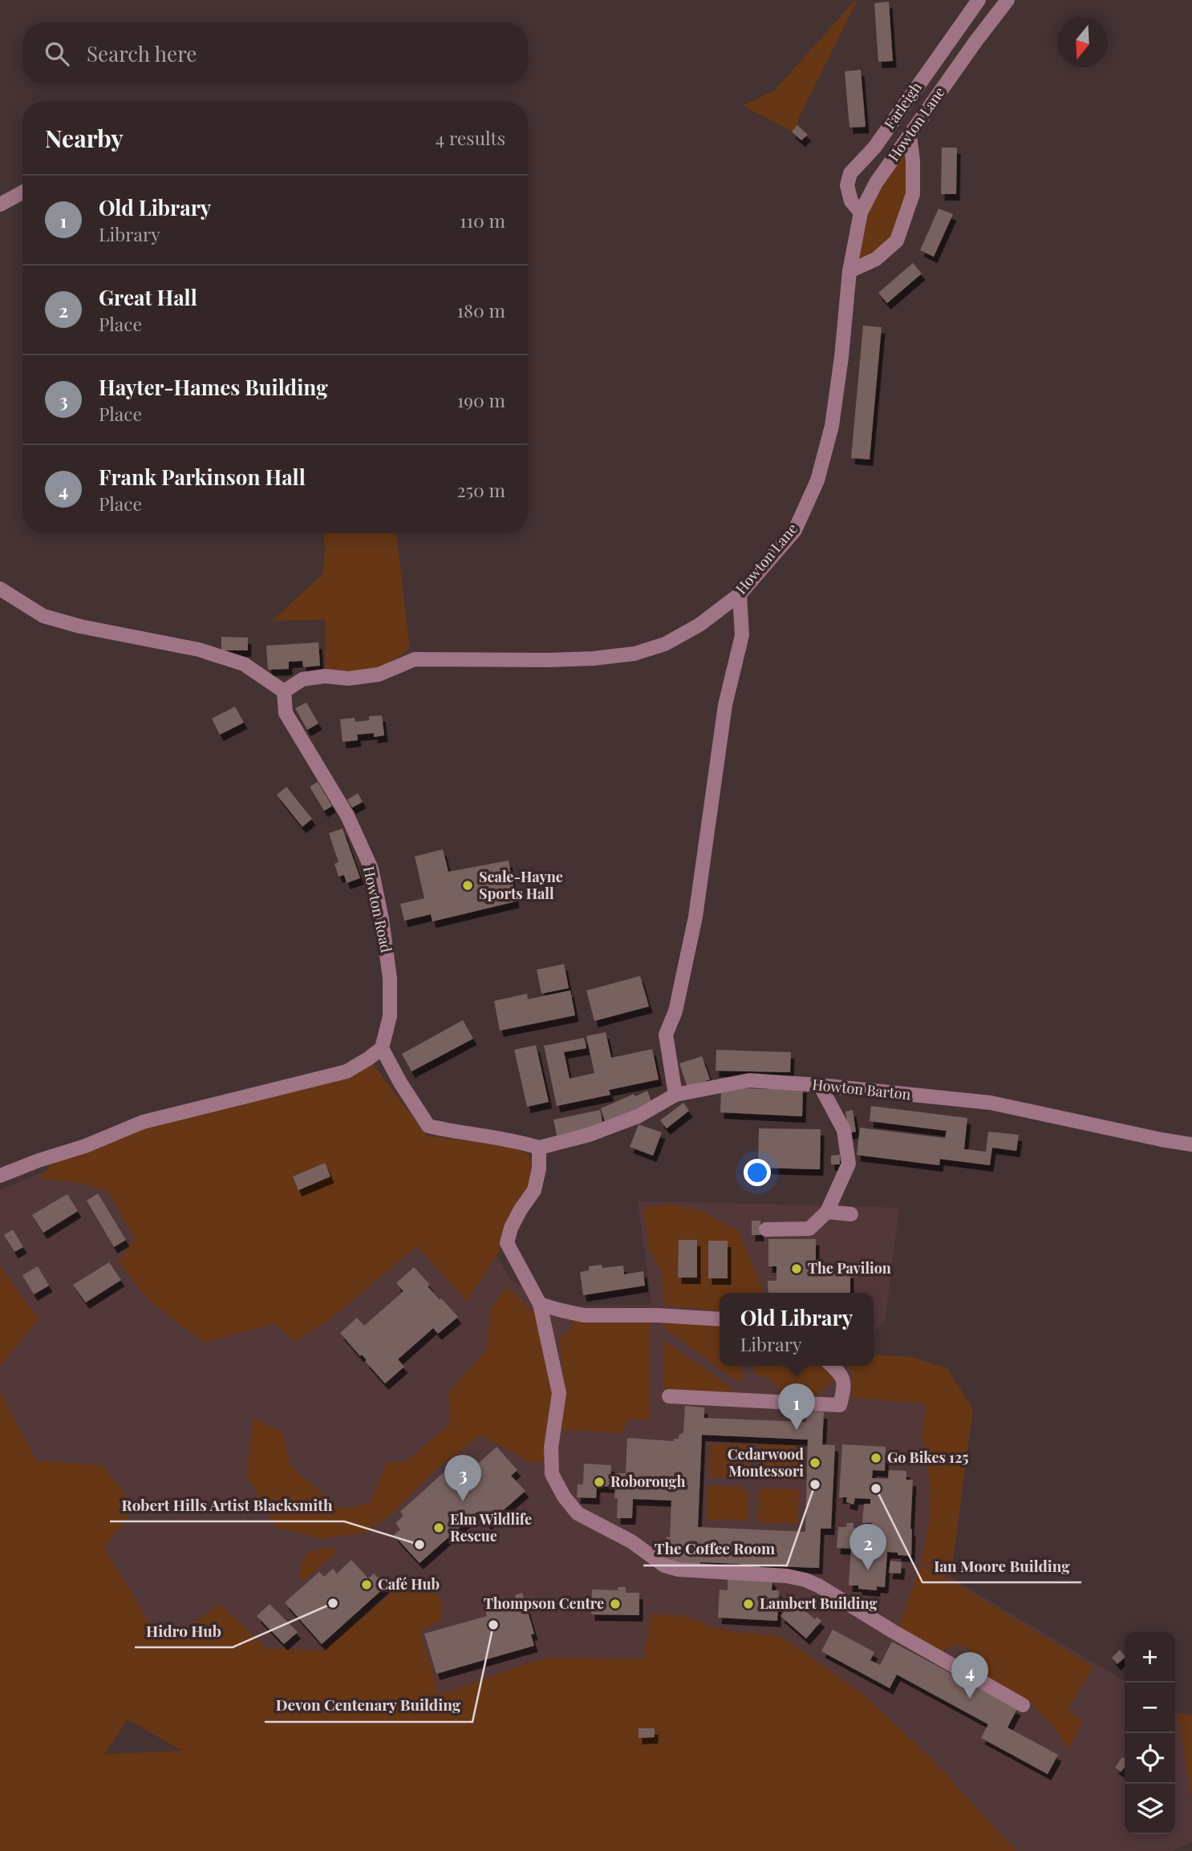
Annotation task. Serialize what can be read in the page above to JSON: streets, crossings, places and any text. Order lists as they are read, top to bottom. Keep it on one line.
{"streets":{"street":["Farleigh","Howton Lane","Howton Road","Howton Barton"]},"crossings":[["Farleigh","Howton Lane"],["Howton Lane","Howton Road"]],"places":["Seale-Hayne Sports Hall","The Pavilion","Go Bikes 125","Cedarwood Montessori","Roborough","The Coffee Room","Ian Moore Building","Elm Wildlife Rescue","Robert Hills Artist Blacksmith","Café Hub","Hidro Hub","Thompson Centre","Lambert Building","Devon Centenary Building"],"north":"bottom","page":{"search":"Search here","heading":["Nearby","4 results"],"list":[{"mark":"1","name":"Old Library","note":"Library","value":"110 m"},{"mark":"2","name":"Great Hall","note":"Place","value":"180 m"},{"mark":"3","name":"Hayter-Hames Building","note":"Place","value":"190 m"},{"mark":"4","name":"Frank Parkinson Hall","note":"Place","value":"250 m"}],"popup":["Old Library","Library"],"pins":["1","3","2","4"],"map_buttons":["+","−"]}}
